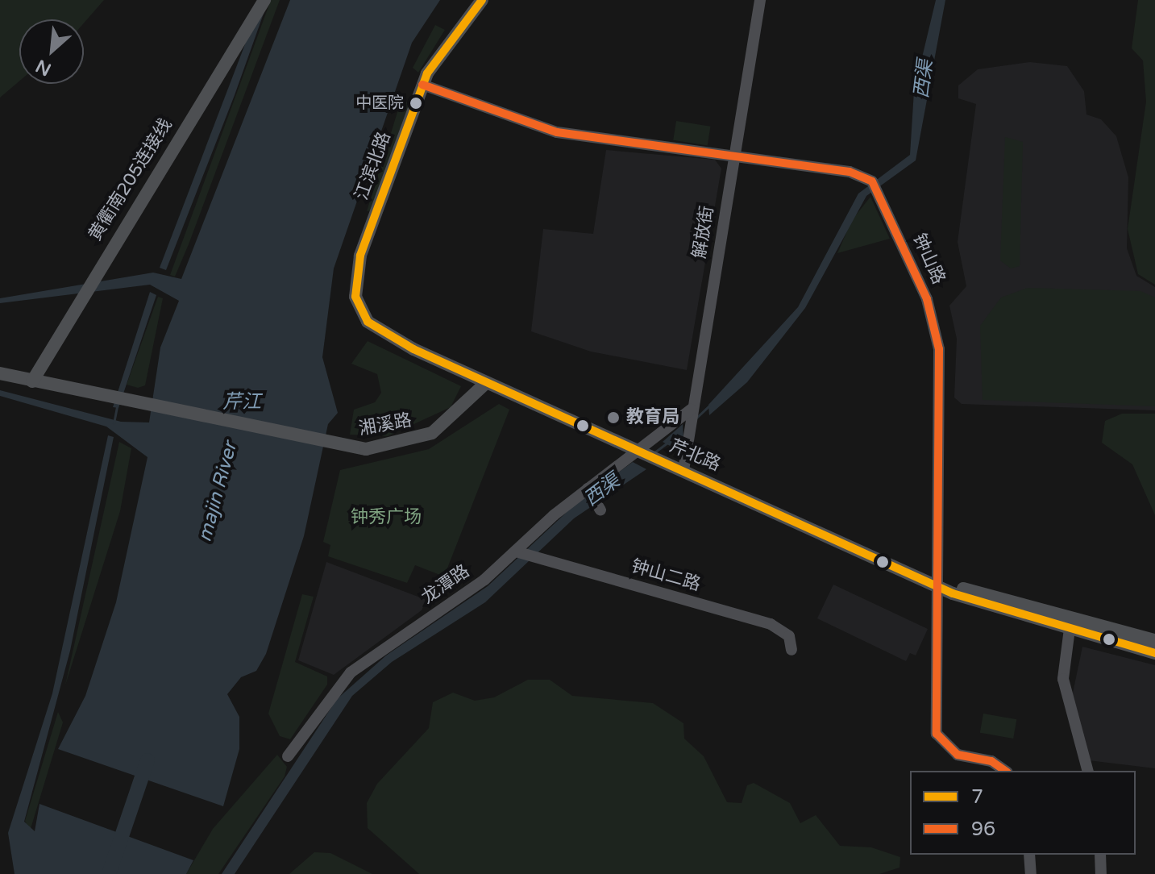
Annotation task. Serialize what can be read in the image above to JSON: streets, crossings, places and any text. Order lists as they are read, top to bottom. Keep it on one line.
{"streets":{"main road":["江滨北路","黄衢南205连接线","湘溪路","芹北路"],"street":["解放街","钟山路","钟山二路","龙潭路"]},"crossings":[["江滨北路","钟山路"],["江滨北路","芹北路"],["黄衢南205连接线","湘溪路"],["解放街","钟山路"],["解放街","芹北路"],["解放街","龙潭路"],["钟山路","芹北路"],["湘溪路","芹北路"],["芹北路","龙潭路"],["钟山二路","龙潭路"]],"water":["西渠","芹江","majin River"],"parks":["钟秀广场"],"places":["中医院","教育局"],"lines":["transit line 7","transit line 96"],"legend":["7","96"],"north":"bottom left"}
